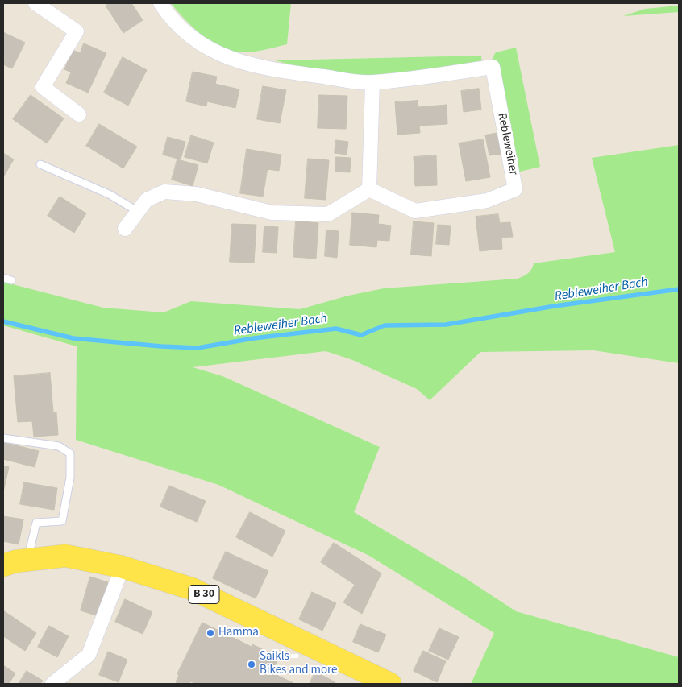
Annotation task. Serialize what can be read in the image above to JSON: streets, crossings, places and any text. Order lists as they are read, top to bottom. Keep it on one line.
{"streets":{"main road":["B 30"],"street":["Rebleweiher"]},"water":["Rebleweiher Bach"],"places":["Hamma","Saikls – Bikes and more"]}
